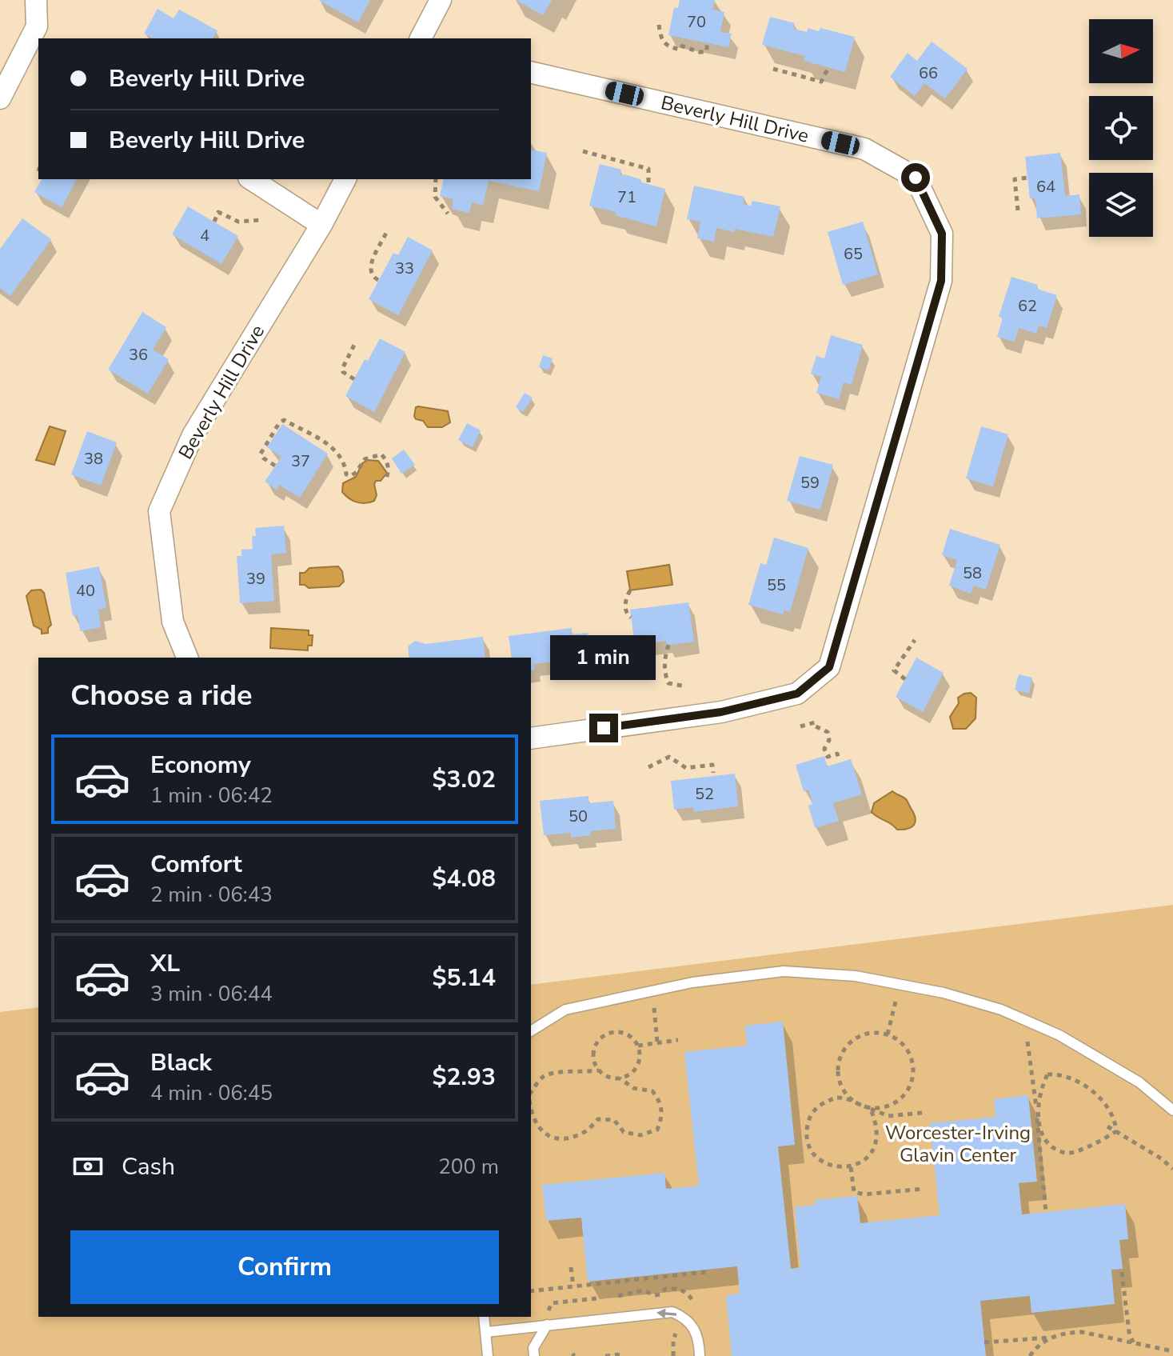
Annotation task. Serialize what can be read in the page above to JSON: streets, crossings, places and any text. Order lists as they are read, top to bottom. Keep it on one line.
{"streets":{"street":["Beverly Hill Drive"]},"parks":["Worcester-Irving Glavin Center"],"house_numbers":["70","66","64","71","4","65","33","62","36","38","37","59","58","39","55","40","52","50"],"north":"right","page":{"banner":["Beverly Hill Drive","Beverly Hill Drive"],"bubble":"1 min","heading":"Choose a ride","list":[{"name":"Economy","note":"1 min · 06:42","value":"$3.02"},{"name":"Comfort","note":"2 min · 06:43","value":"$4.08"},{"name":"XL","note":"3 min · 06:44","value":"$5.14"},{"name":"Black","note":"4 min · 06:45","value":"$2.93"}],"pay":["Cash","200 m"],"buttons":"Confirm"}}
